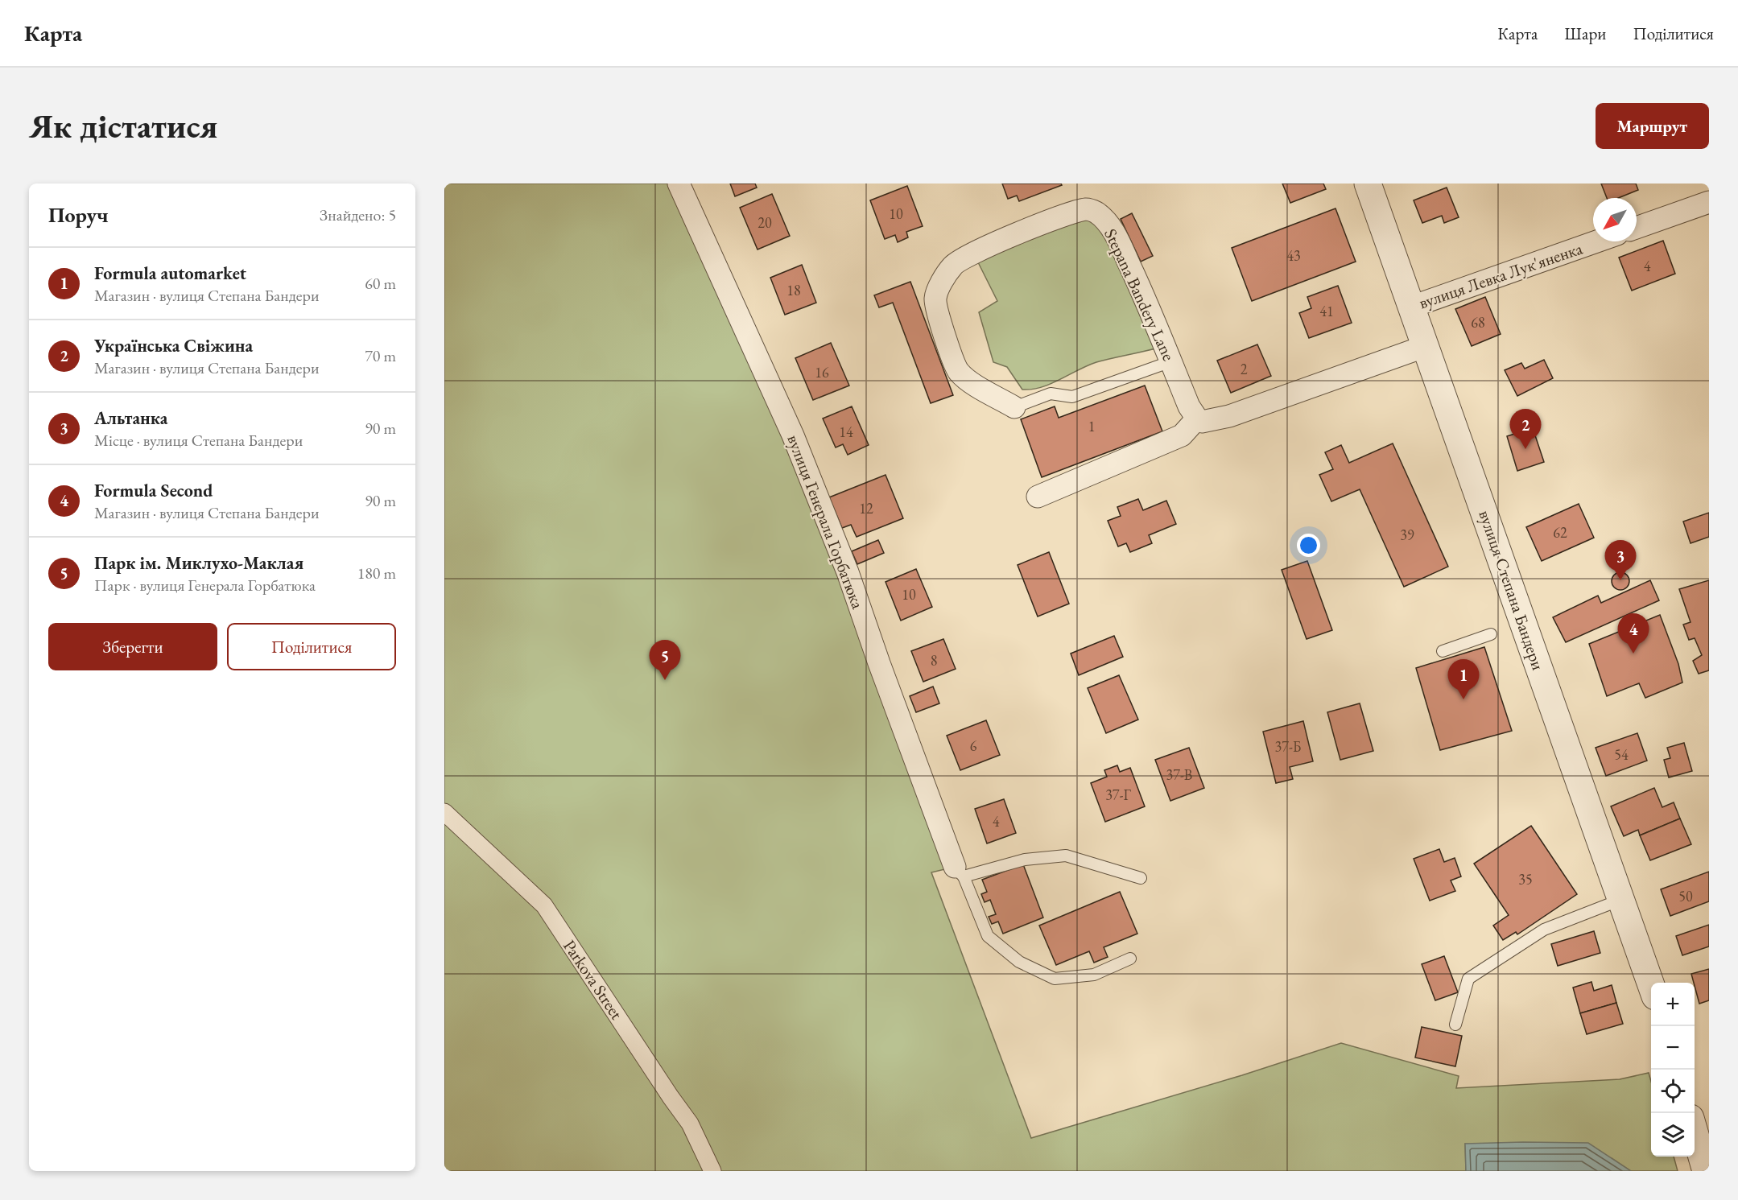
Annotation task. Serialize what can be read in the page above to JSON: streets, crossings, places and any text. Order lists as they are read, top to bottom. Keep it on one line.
{"streets":{"street":["вулиця Левка Лук'яненка","Stepana Bandery Lane","вулиця Генерала Горбатюка","вулиця Степана Бандери","Parkova Street"]},"crossings":[["вулиця Левка Лук'яненка","вулиця Степана Бандери"]],"house_numbers":["10","20","43","4","18","41","68","2","16","1","14","12","62","39","10","8","6","37-Б","54","37-В","37-Г","4","35","50"],"north":"bottom left","page":{"header":"Карта","nav":["Карта","Шари","Поділитися"],"buttons":["Маршрут",["Зберегти","Поділитися"]],"title":"Як дістатися","heading":["Поруч","Знайдено: 5"],"list":[{"mark":"1","name":"Formula automarket","note":"Магазин · вулиця Степана Бандери","value":"60 m"},{"mark":"2","name":"Українська Свіжина","note":"Магазин · вулиця Степана Бандери","value":"70 m"},{"mark":"3","name":"Альтанка","note":"Місце · вулиця Степана Бандери","value":"90 m"},{"mark":"4","name":"Formula Second","note":"Магазин · вулиця Степана Бандери","value":"90 m"},{"mark":"5","name":"Парк ім. Миклухо-Маклая","note":"Парк · вулиця Генерала Горбатюка","value":"180 m"}],"pins":["2","3","4","5","1"],"map_buttons":["+","−"]}}
